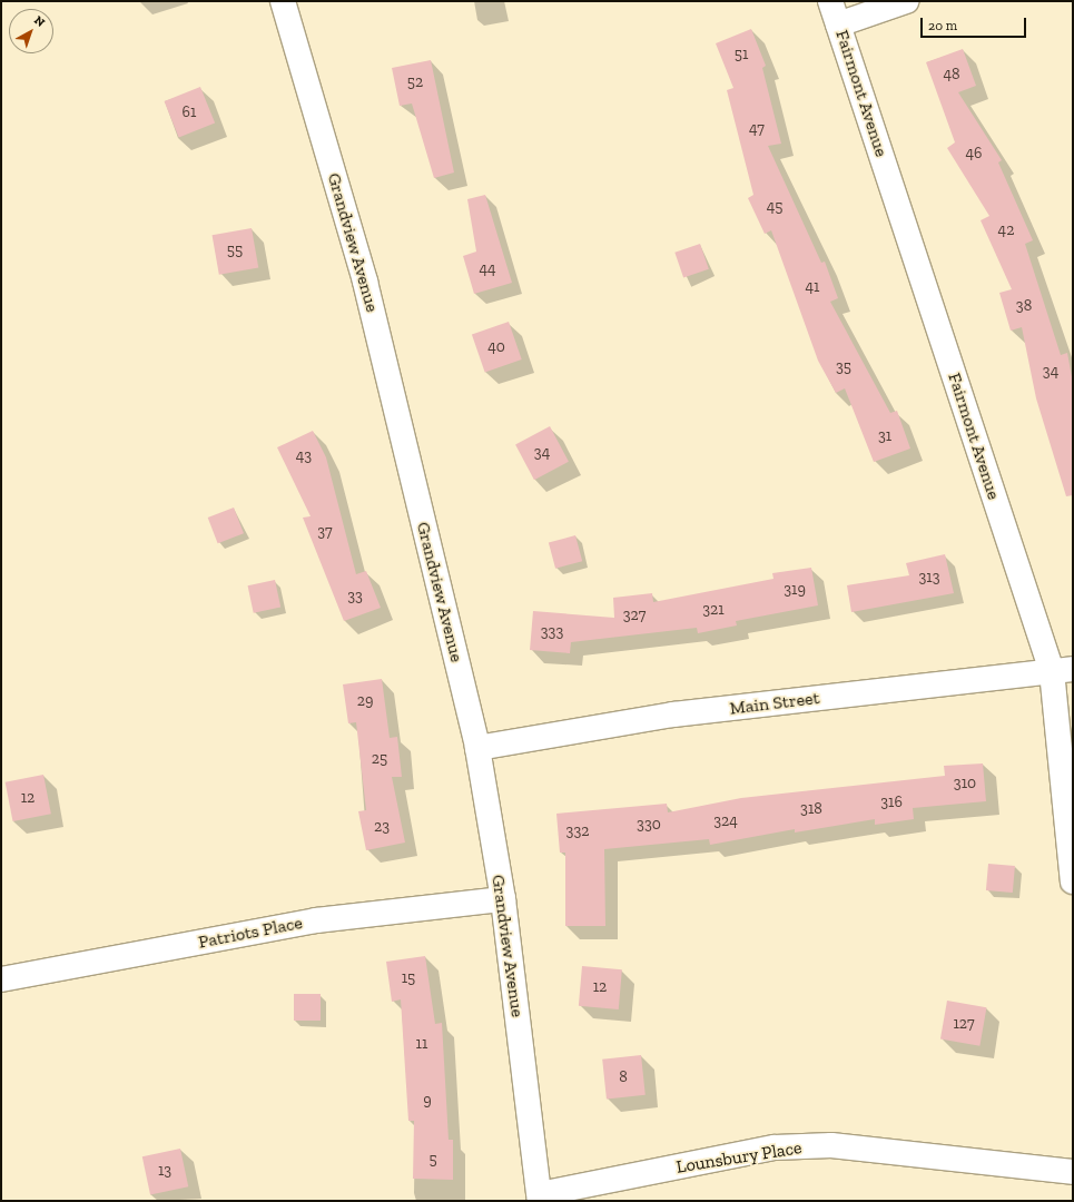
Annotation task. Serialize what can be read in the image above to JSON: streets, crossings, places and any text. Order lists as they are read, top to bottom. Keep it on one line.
{"streets":{"street":["Fairmont Avenue","Grandview Avenue","Main Street","Patriots Place","Lounsbury Place"]},"crossings":[["Fairmont Avenue","Main Street"],["Grandview Avenue","Main Street"],["Grandview Avenue","Patriots Place"],["Grandview Avenue","Lounsbury Place"]],"house_numbers":["51","48","52","61","47","46","45","42","55","44","41","38","40","35","34","31","34","43","37","313","319","33","321","327","333","29","25","310","12","316","318","324","330","23","332","15","12","127","11","8","9","5","13"],"scale_bar":"20 m","north":"top right"}
